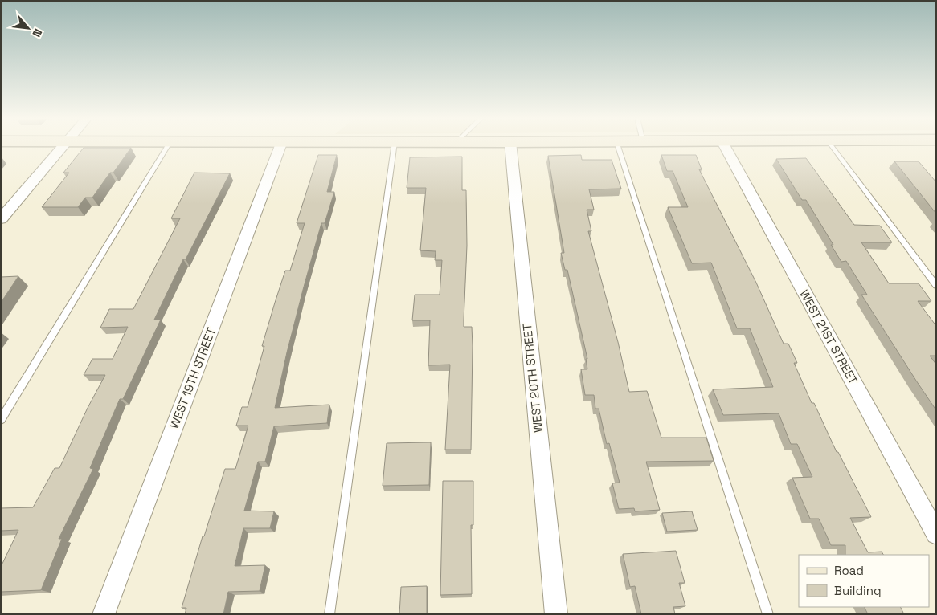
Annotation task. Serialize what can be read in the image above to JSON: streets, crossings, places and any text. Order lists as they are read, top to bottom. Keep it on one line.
{"streets":{"street":["WEST 21ST STREET","WEST 19TH STREET","WEST 20TH STREET"]},"legend":["Road","Building"],"north":"bottom right"}
